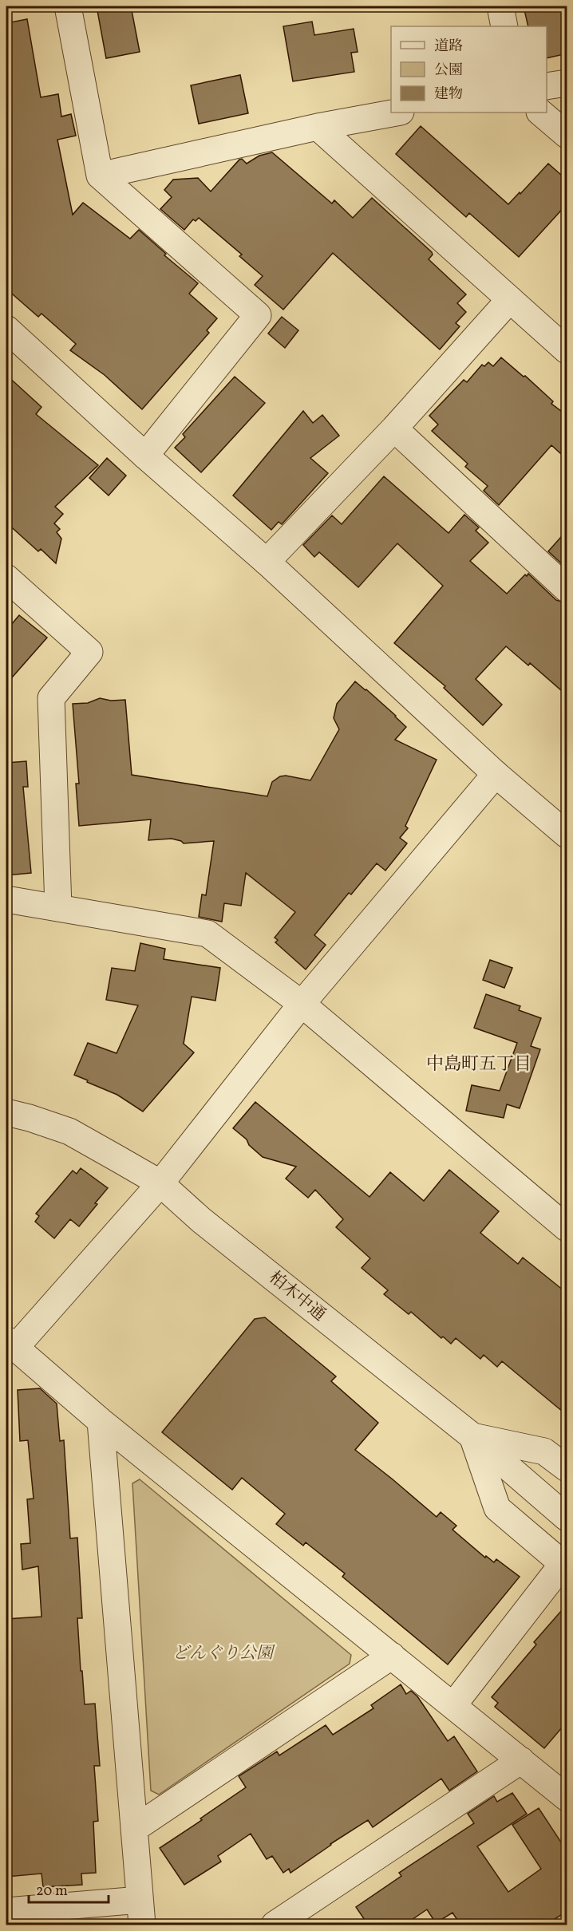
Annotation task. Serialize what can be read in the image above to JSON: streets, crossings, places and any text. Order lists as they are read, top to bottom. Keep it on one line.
{"streets":{"street":["柏木中通"]},"districts":["中島町五丁目"],"parks":["どんぐり公園"],"legend":["道路","公園","建物"],"scale_bar":"20 m"}
